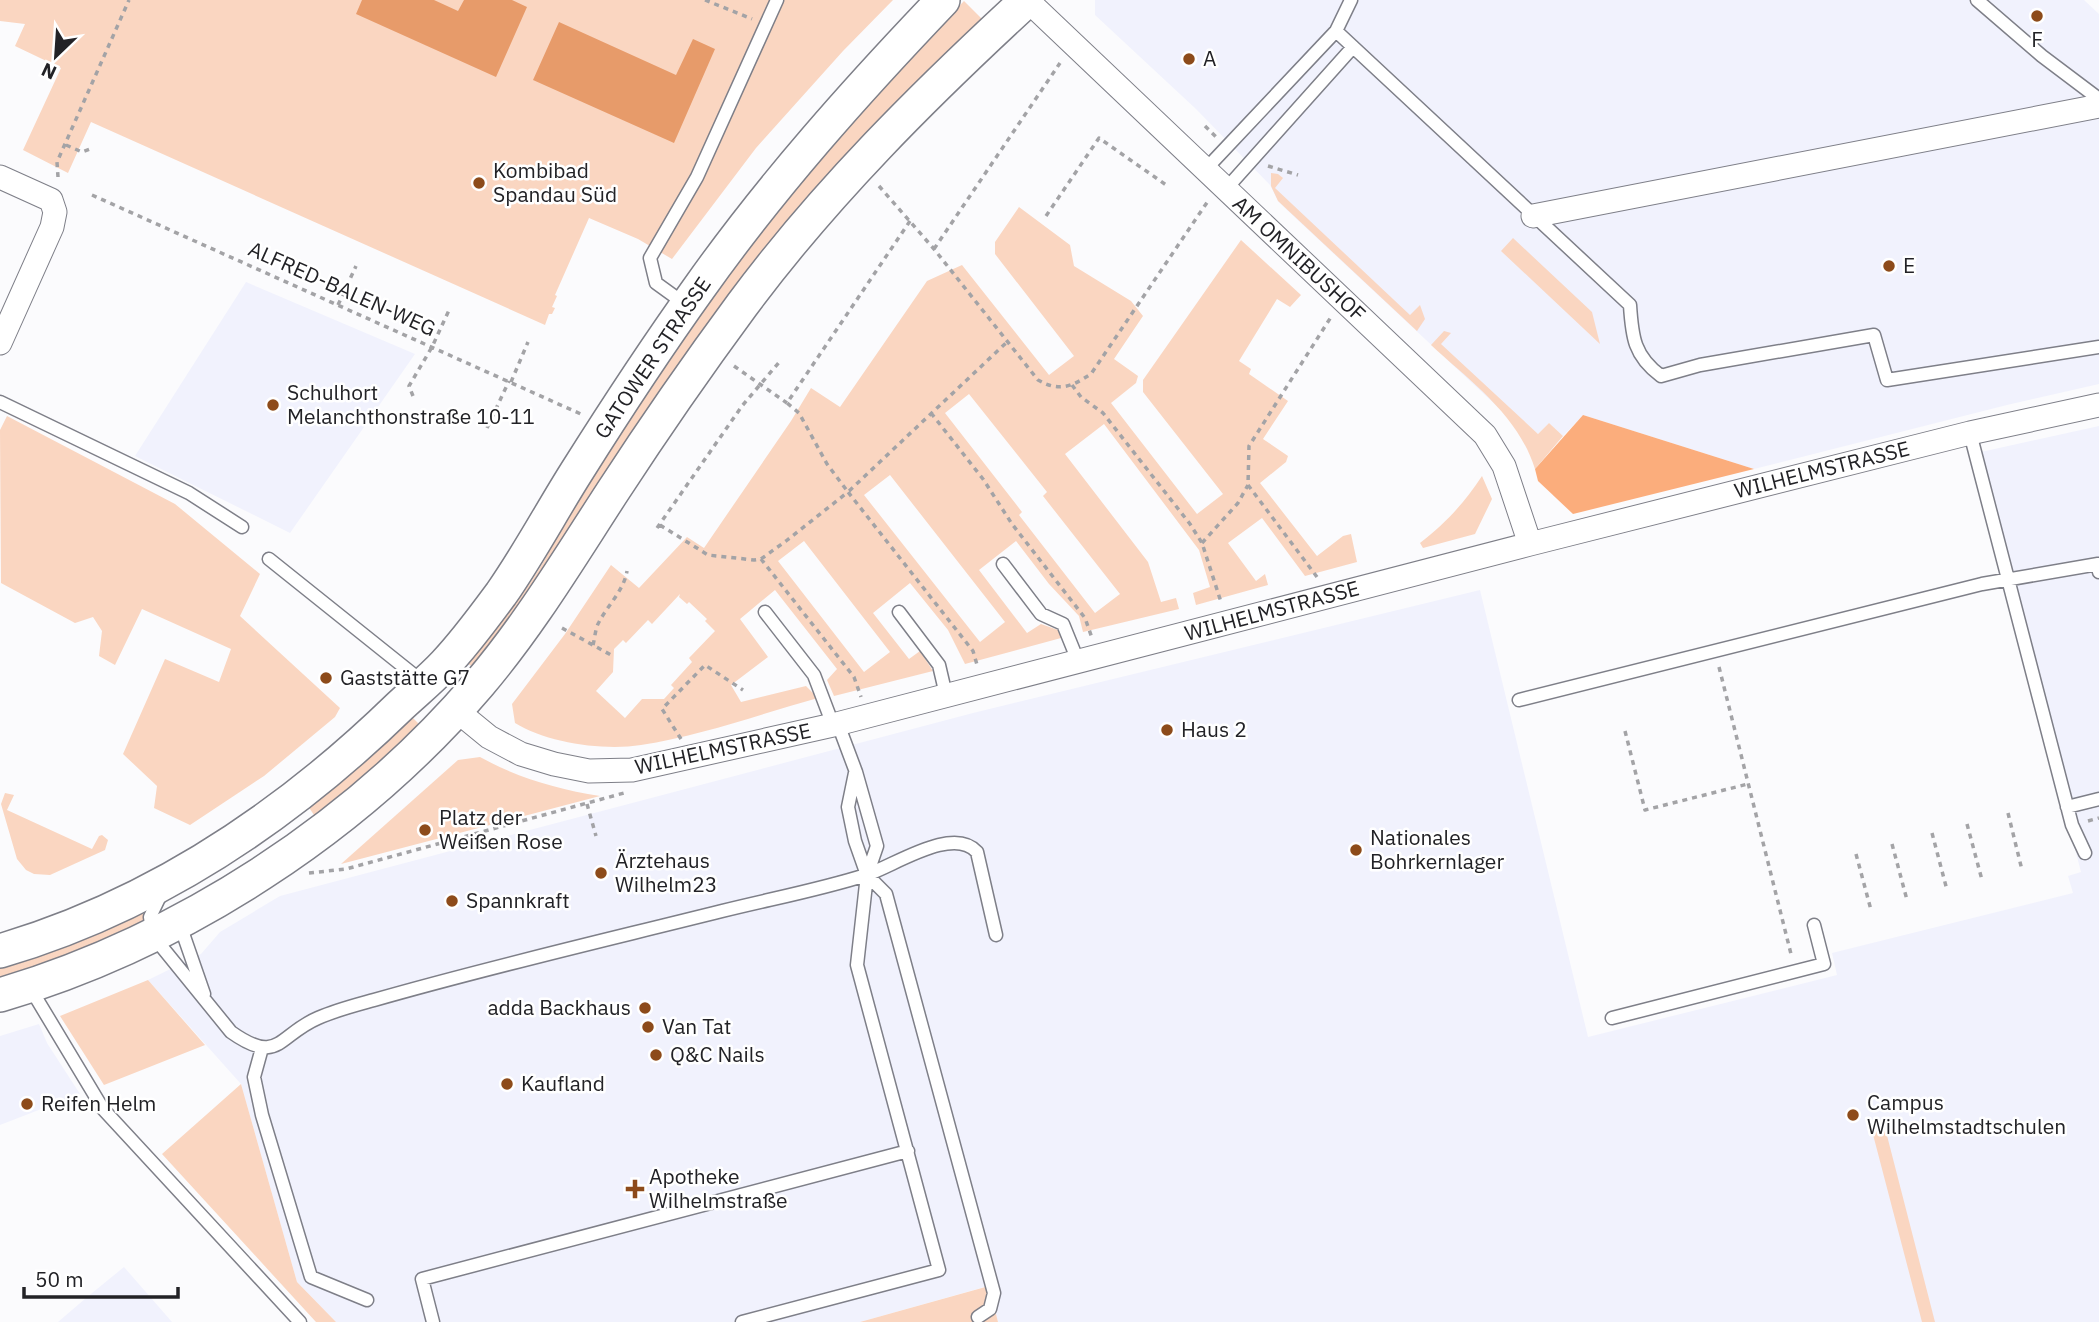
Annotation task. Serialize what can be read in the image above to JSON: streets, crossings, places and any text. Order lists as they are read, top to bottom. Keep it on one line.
{"streets":{"main road":["GATOWER STRASSE","WILHELMSTRASSE"],"street":["AM OMNIBUSHOF"],"path":["ALFRED-BALEN-WEG"]},"crossings":[["AM OMNIBUSHOF","GATOWER STRASSE"],["AM OMNIBUSHOF","WILHELMSTRASSE"],["GATOWER STRASSE","WILHELMSTRASSE"]],"places":{"other":["F","A","Kombibad Spandau Süd","E","Schulhort Melanchthonstraße 10-11","Gaststätte G7","Haus 2","Platz der Weißen Rose","Nationales Bohrkernlager","Ärztehaus Wilhelm23","Spannkraft","adda Backhaus","Van Tat","Q&C Nails","Kaufland","Reifen Helm","Campus Wilhelmstadtschulen"],"health":["Apotheke Wilhelmstraße"]},"scale_bar":"50 m","north":"bottom left"}
